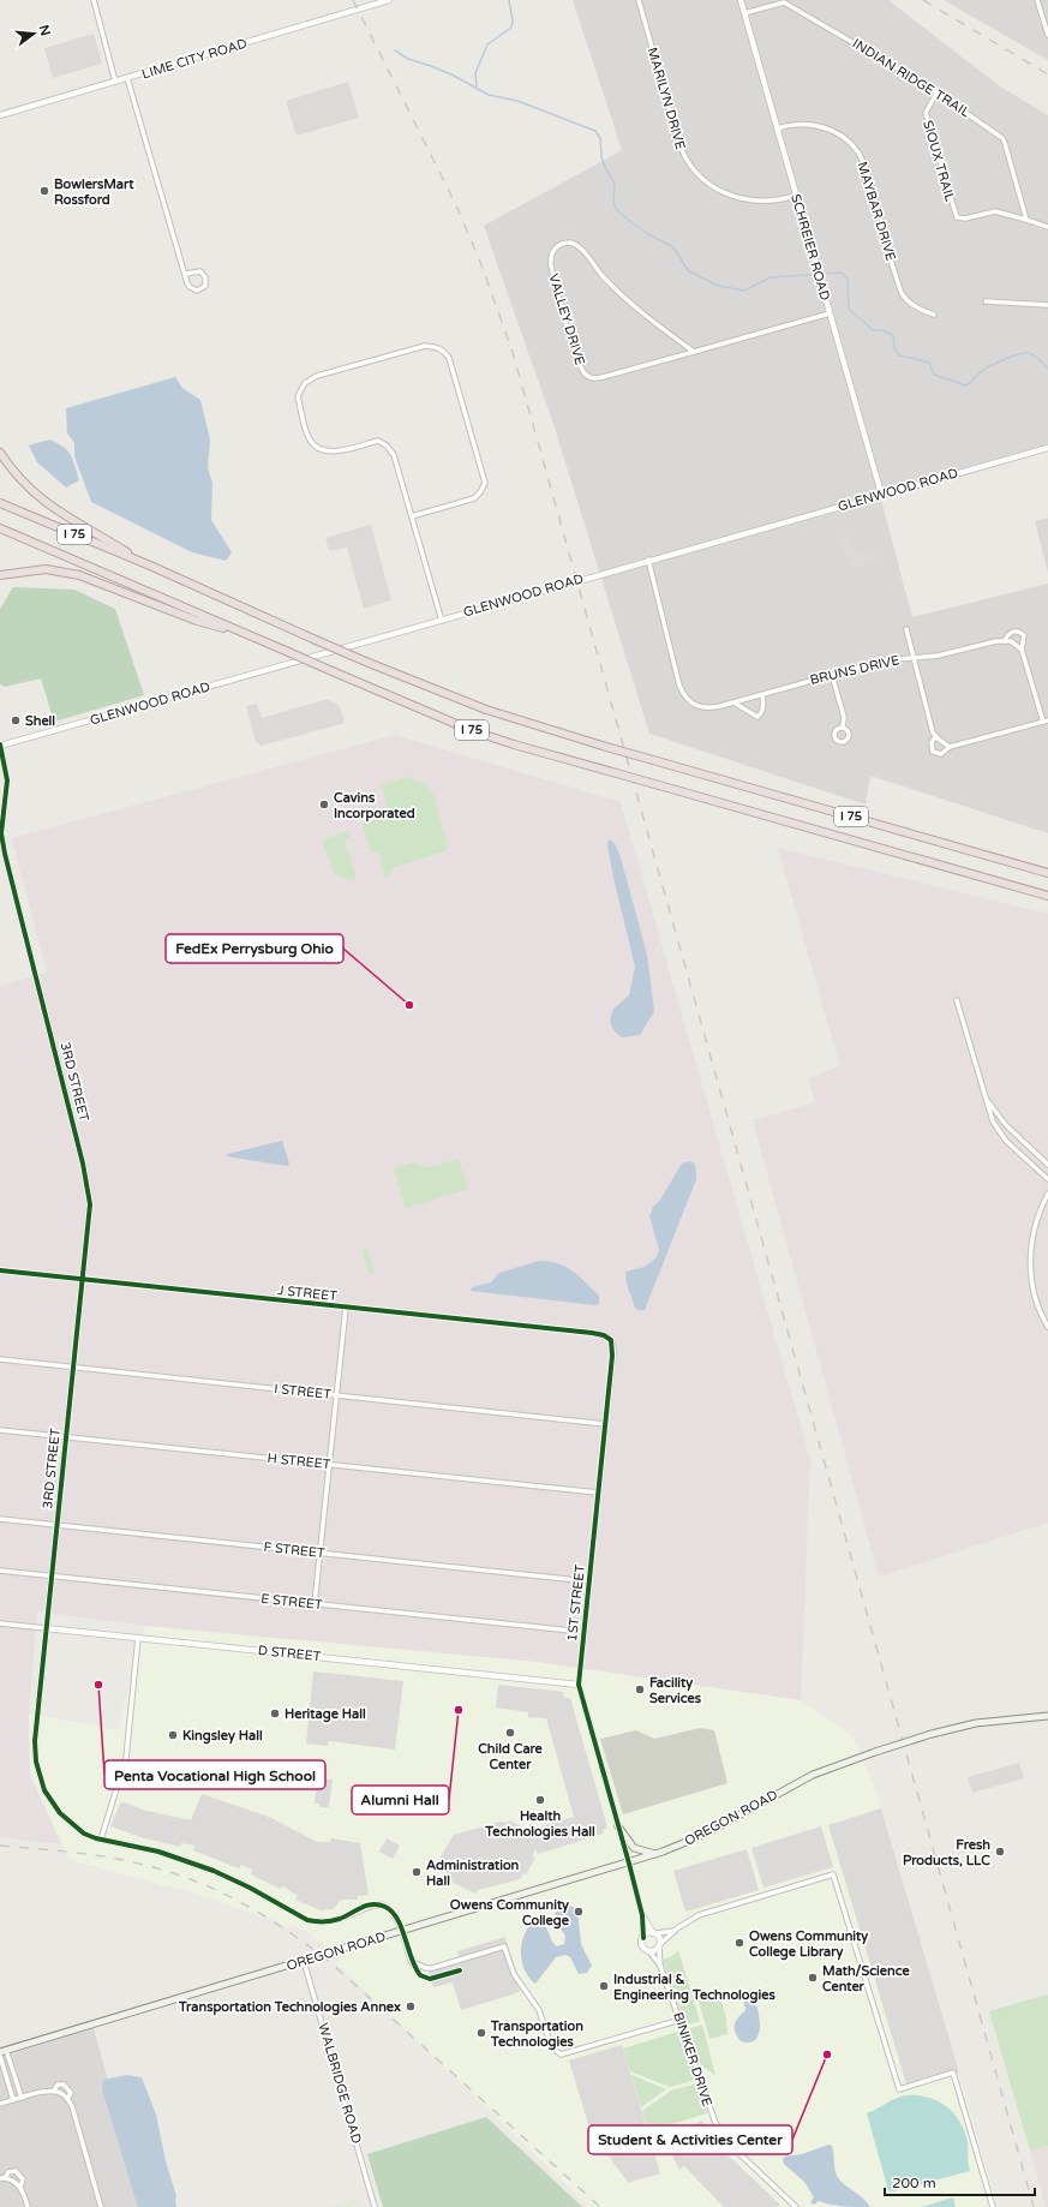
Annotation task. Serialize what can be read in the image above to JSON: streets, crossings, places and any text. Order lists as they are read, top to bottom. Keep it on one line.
{"streets":{"highway":["I 75"],"main road":["OREGON ROAD"],"street":["LIME CITY ROAD","INDIAN RIDGE TRAIL","MARILYN DRIVE","SIOUX TRAIL","MAYBAR DRIVE","SCHREIER ROAD","VALLEY DRIVE","GLENWOOD ROAD","BRUNS DRIVE","3RD STREET","J STREET","I STREET","H STREET","F STREET","E STREET","1ST STREET","D STREET","BINIKER DRIVE","WALBRIDGE ROAD"]},"crossings":[["INDIAN RIDGE TRAIL","SIOUX TRAIL"],["INDIAN RIDGE TRAIL","SCHREIER ROAD"],["MARILYN DRIVE","SCHREIER ROAD"],["MAYBAR DRIVE","SCHREIER ROAD"],["SCHREIER ROAD","VALLEY DRIVE"],["SCHREIER ROAD","GLENWOOD ROAD"],["GLENWOOD ROAD","BRUNS DRIVE"],["GLENWOOD ROAD","3RD STREET"],["3RD STREET","J STREET"],["3RD STREET","I STREET"],["3RD STREET","H STREET"],["3RD STREET","F STREET"],["3RD STREET","E STREET"],["3RD STREET","D STREET"],["3RD STREET","OREGON ROAD"],["J STREET","1ST STREET"],["I STREET","1ST STREET"],["H STREET","1ST STREET"],["F STREET","1ST STREET"],["E STREET","1ST STREET"],["1ST STREET","D STREET"],["1ST STREET","OREGON ROAD"],["OREGON ROAD","WALBRIDGE ROAD"]],"places":["BowlersMart Rossford","Shell","Cavins Incorporated","FedEx Perrysburg Ohio","Penta Vocational High School","Facility Services","Alumni Hall","Heritage Hall","Child Care Center","Kingsley Hall","Health Technologies Hall","Fresh Products, LLC","Administration Hall","Owens Community College","Owens Community College Library","Math/Science Center","Industrial & Engineering Technologies","Transportation Technologies Annex","Transportation Technologies","Student & Activities Center"],"scale_bar":"200 m","north":"right"}
